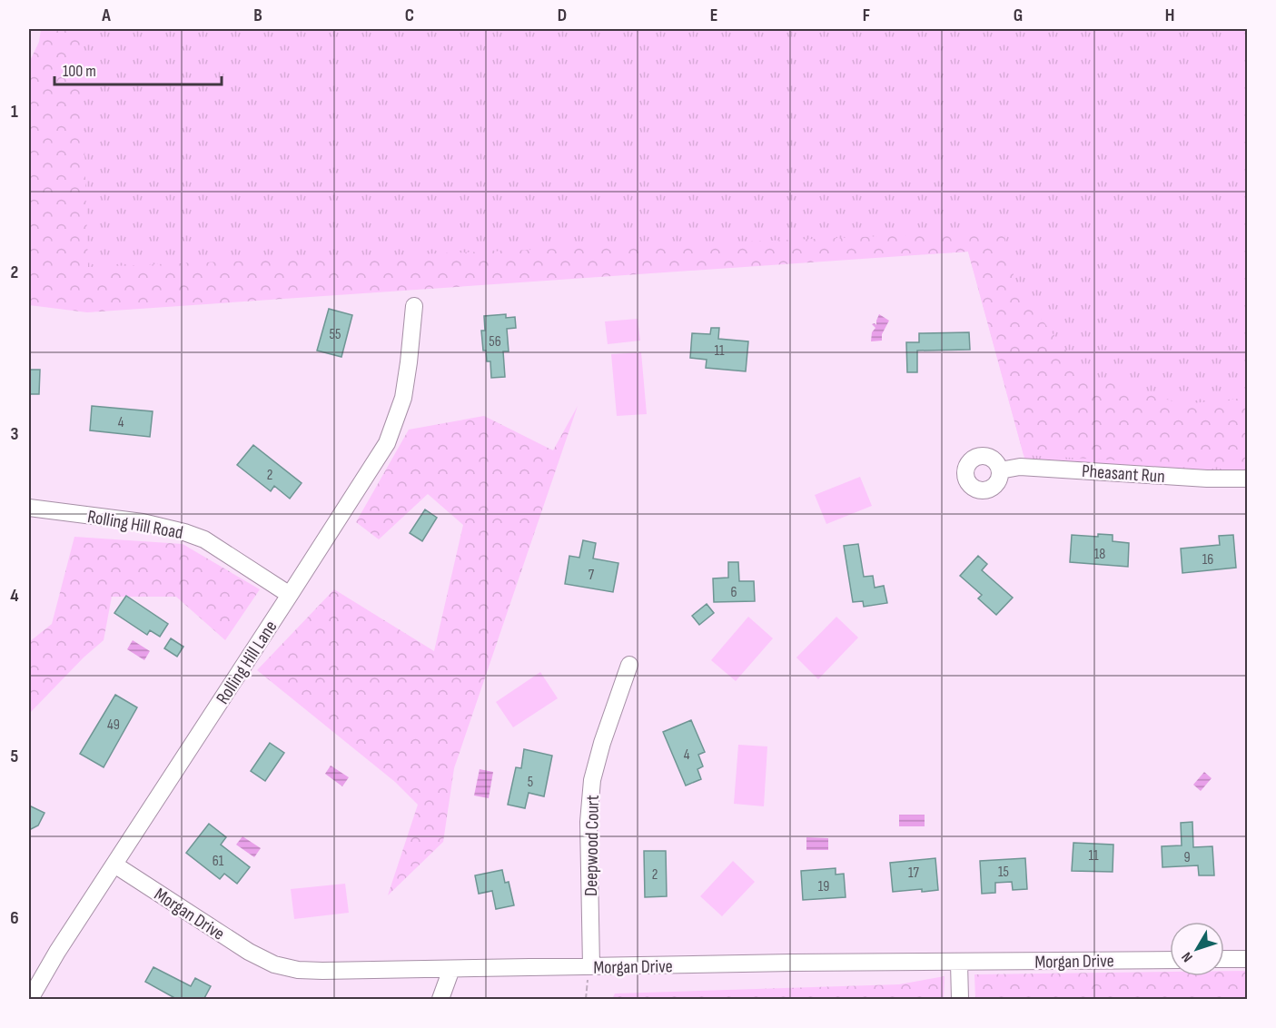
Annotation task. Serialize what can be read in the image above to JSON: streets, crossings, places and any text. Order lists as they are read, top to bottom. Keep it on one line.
{"streets":{"street":["Pheasant Run","Rolling Hill Road","Rolling Hill Lane","Deepwood Court","Morgan Drive"]},"crossings":[["Rolling Hill Road","Rolling Hill Lane"],["Rolling Hill Lane","Morgan Drive"],["Deepwood Court","Morgan Drive"]],"house_numbers":["55","56","11","4","2","18","16","7","6","49","4","5","11","9","61","15","17","2","19"],"scale_bar":"100 m","north":"bottom left","grid":{"columns":["A","B","C","D","E","F","G","H"],"rows":["1","2","3","4","5","6"]}}
